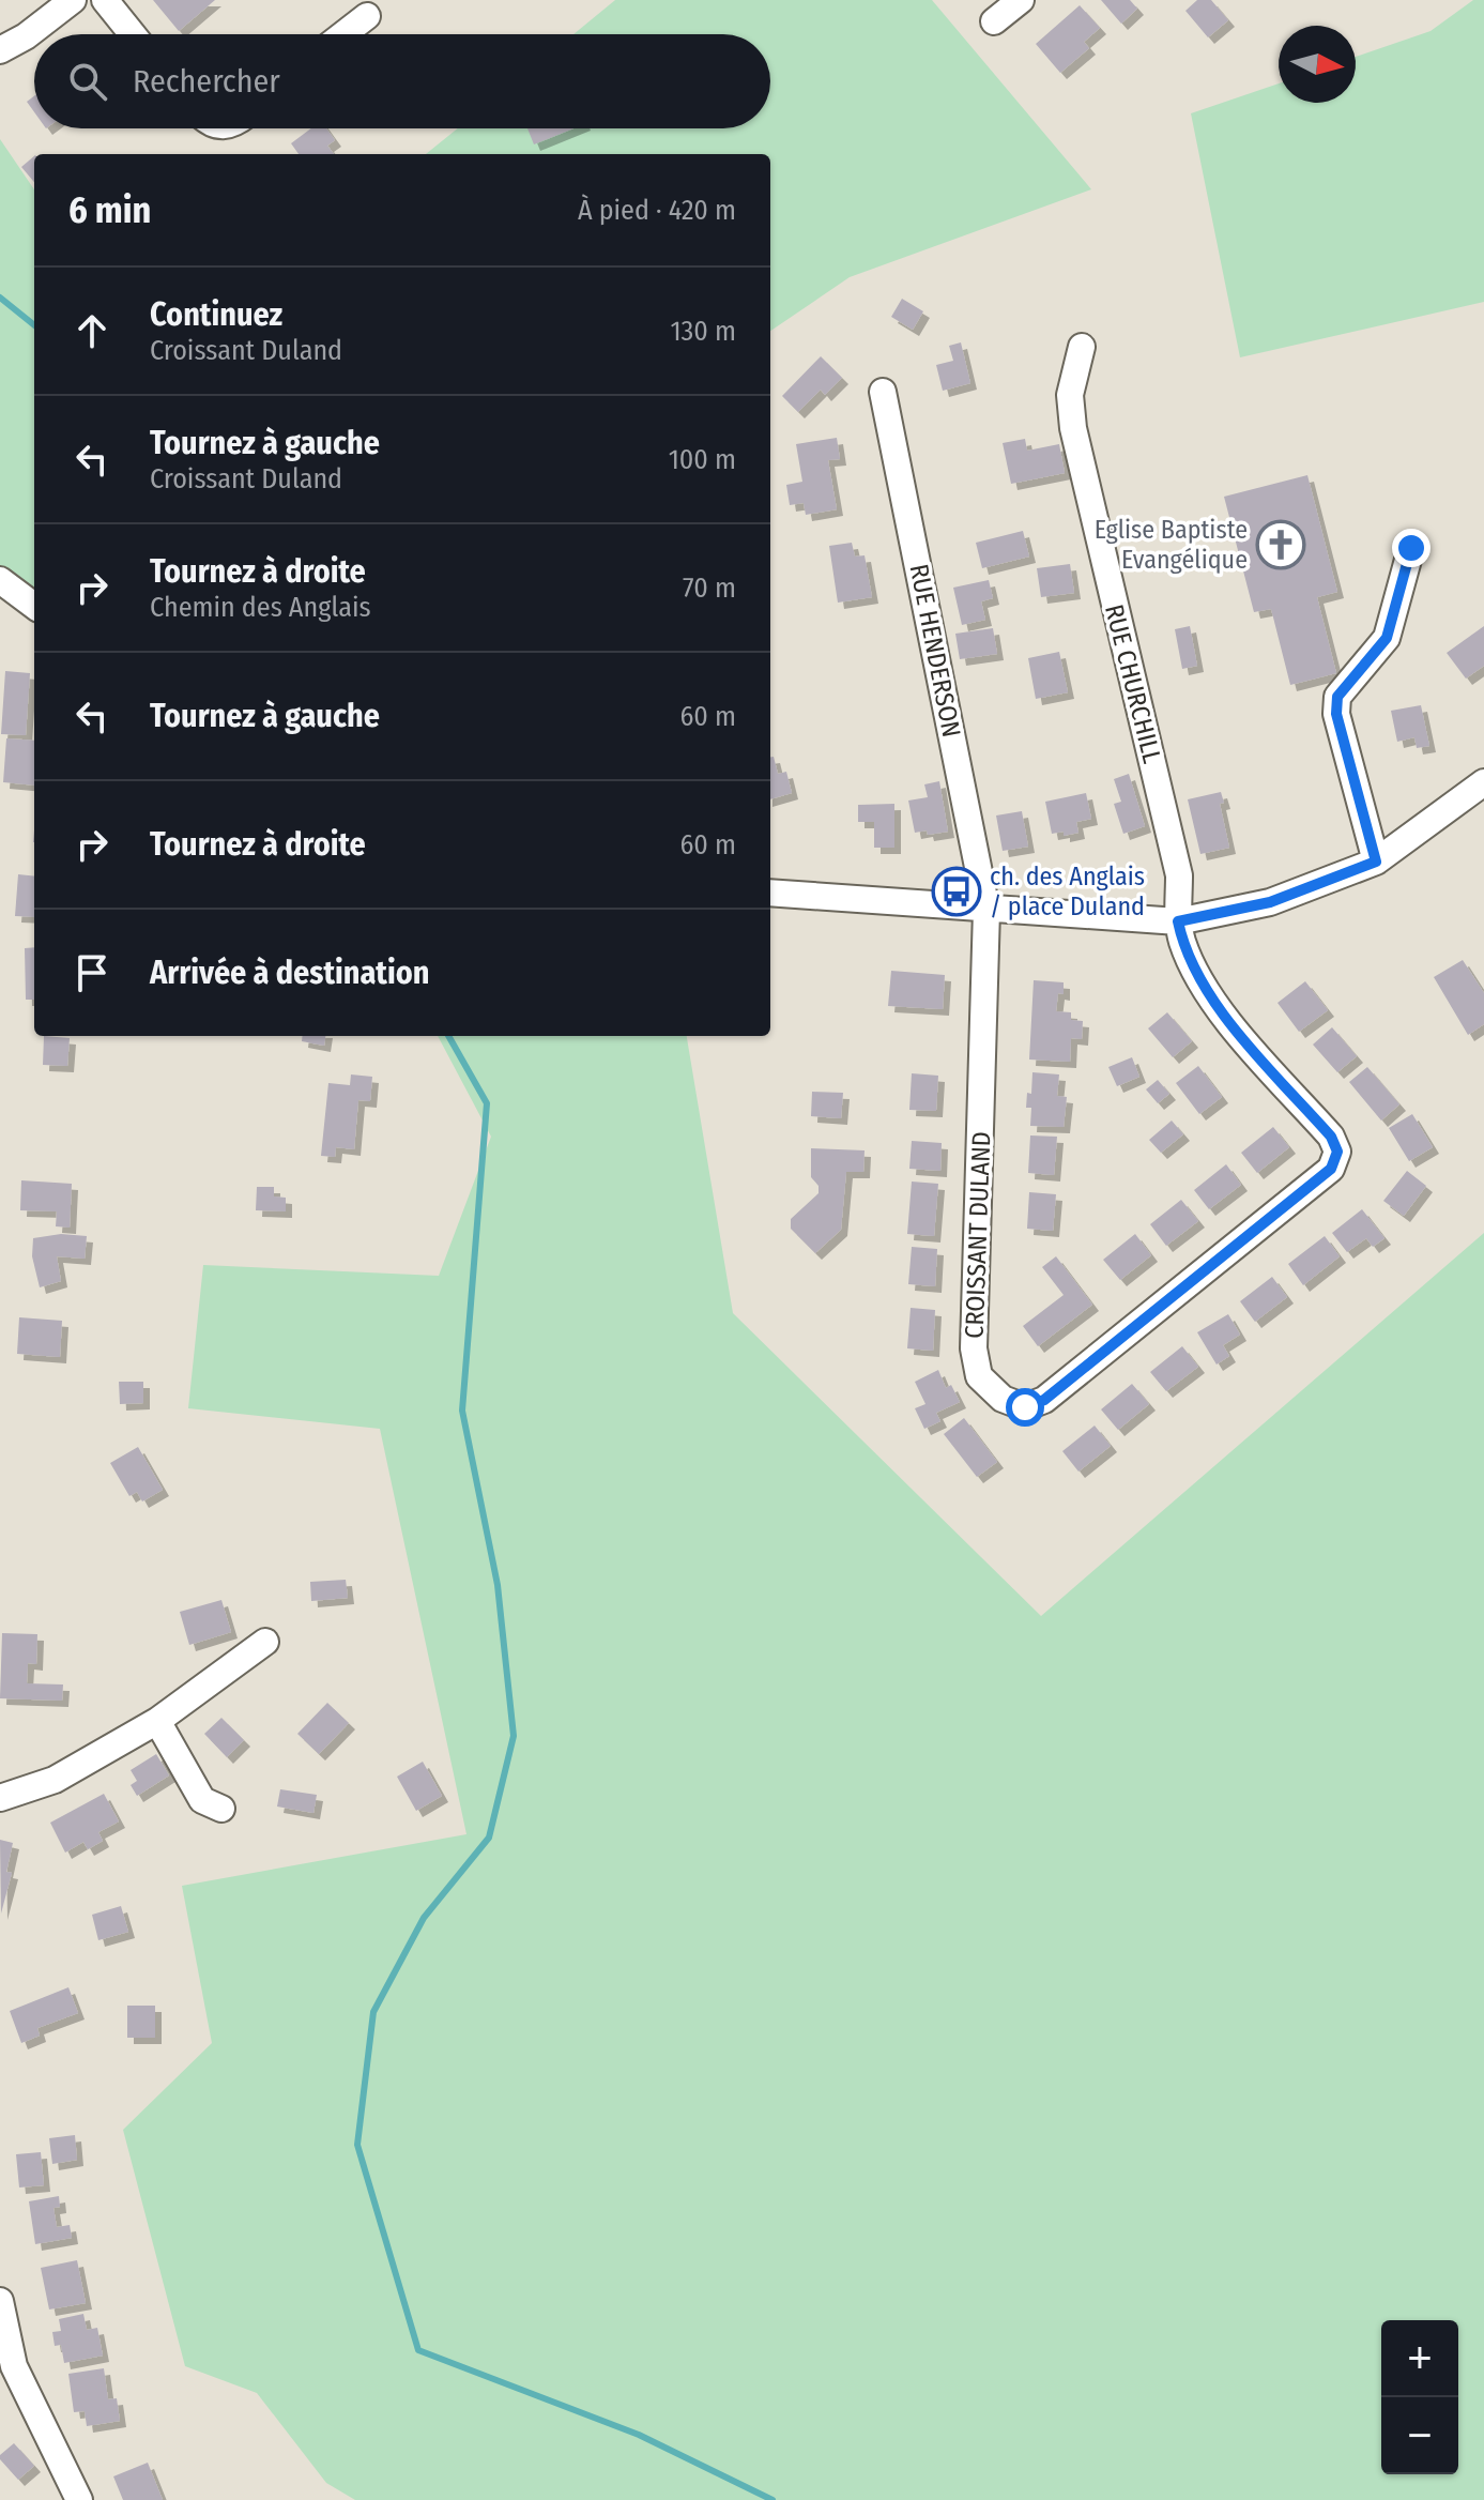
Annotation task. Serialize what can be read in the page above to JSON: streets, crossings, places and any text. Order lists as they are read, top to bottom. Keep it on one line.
{"streets":{"street":["RUE HENDERSON","RUE CHURCHILL","CROISSANT DULAND"]},"crossings":[["RUE HENDERSON","CROISSANT DULAND"],["RUE CHURCHILL","CROISSANT DULAND"]],"places":{"church":["Eglise Baptiste Evangélique"],"bus stop":["ch. des Anglais / place Duland"]},"north":"right","page":{"search":"Rechercher","heading":["6 min","À pied · 420 m"],"list":[["Continuez","Croissant Duland","130 m"],["Tournez à gauche","Croissant Duland","100 m"],["Tournez à droite","Chemin des Anglais","70 m"],["Tournez à gauche","60 m"],["Tournez à droite","60 m"],"Arrivée à destination"],"map_buttons":["+","−"]}}
